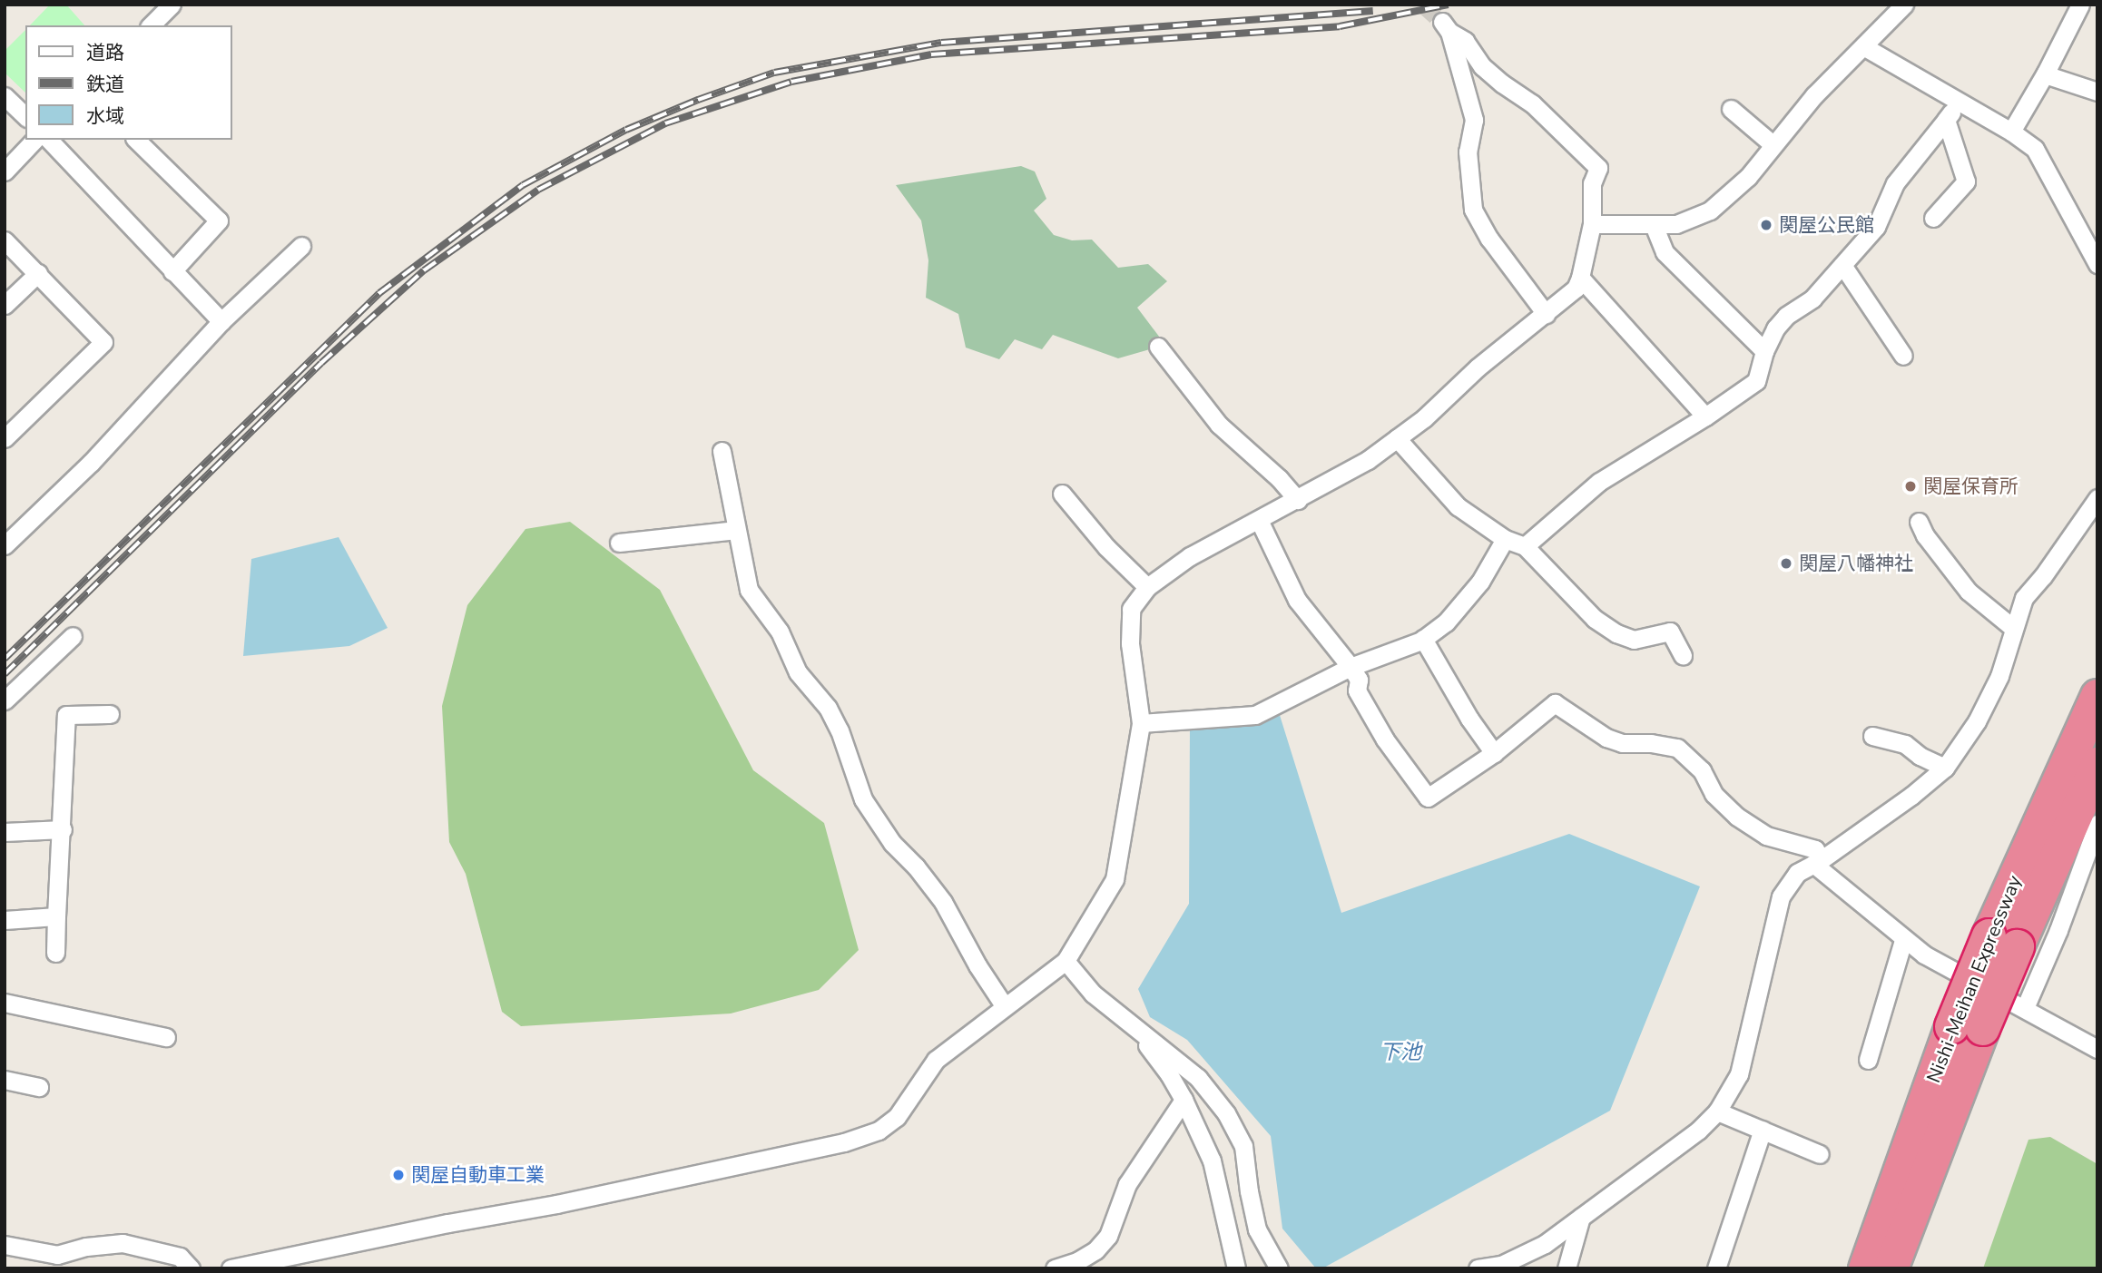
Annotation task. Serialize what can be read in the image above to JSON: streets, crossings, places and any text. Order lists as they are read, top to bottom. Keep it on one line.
{"streets":{"highway":["Nishi-Meihan Expressway"]},"water":["下池"],"places":["関屋公民館","関屋保育所","関屋八幡神社","関屋自動車工業"],"legend":["道路","鉄道","水域"]}
